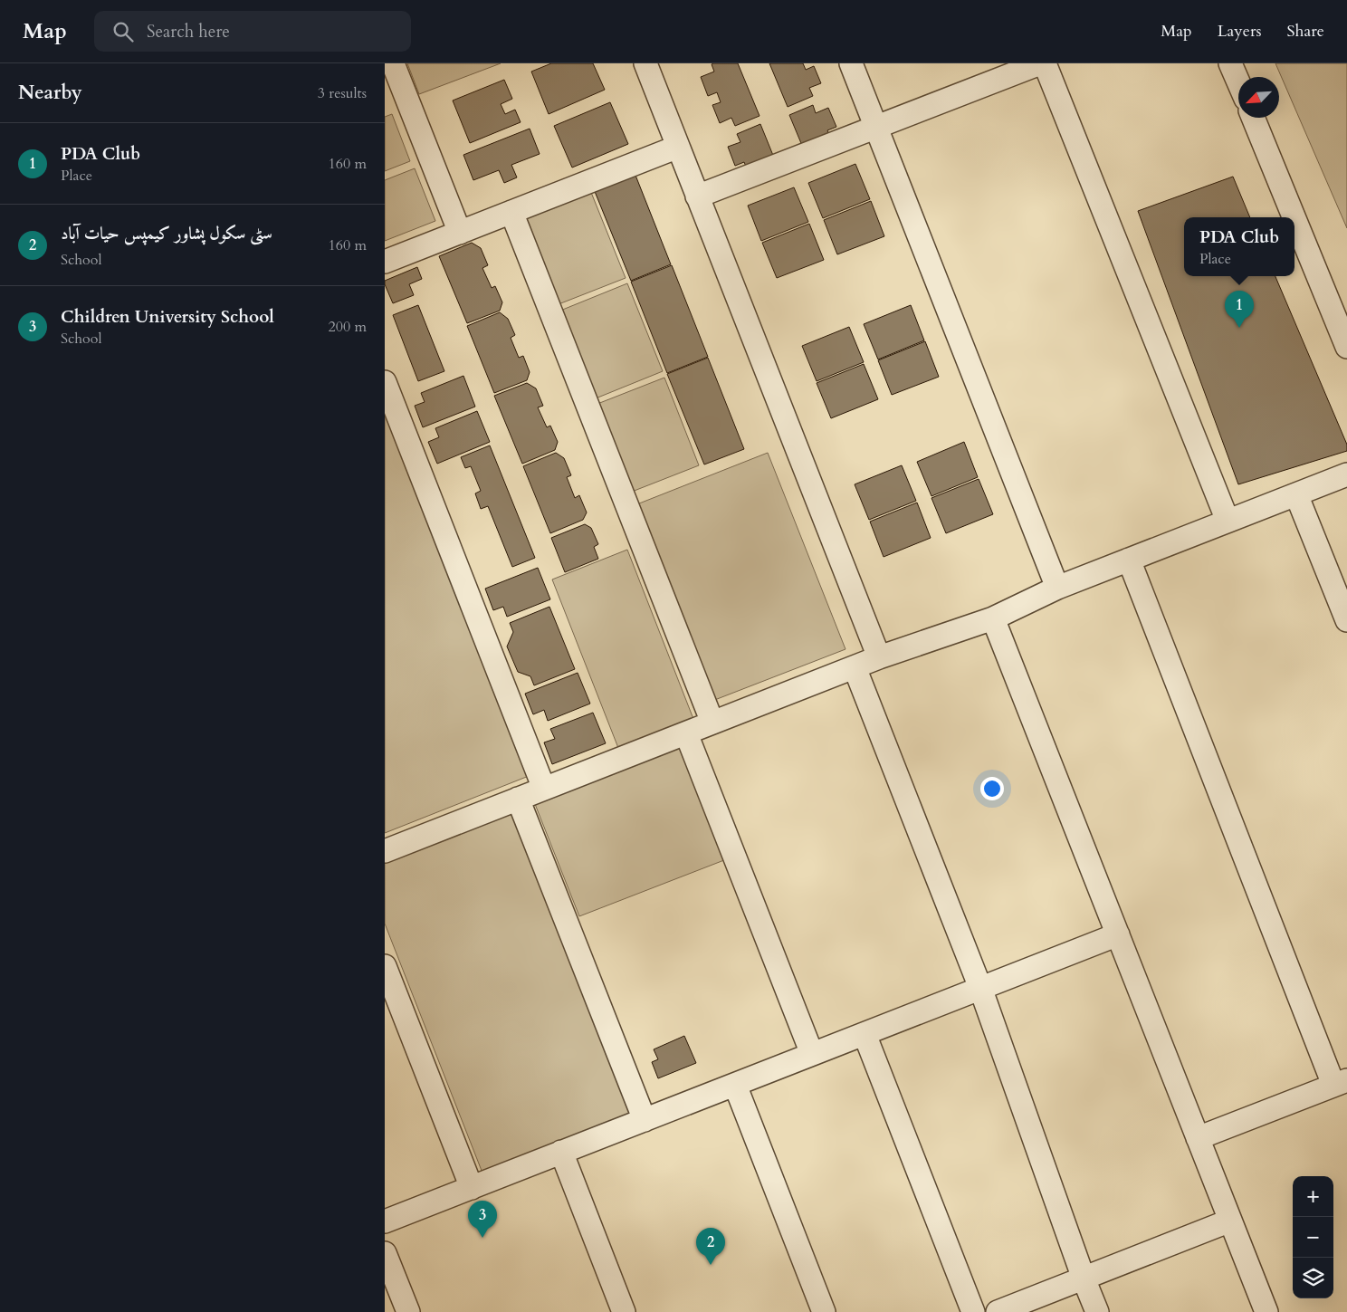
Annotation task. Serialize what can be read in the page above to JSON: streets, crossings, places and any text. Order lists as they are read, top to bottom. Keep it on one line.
{"north":"bottom left","page":{"header":"Map","search":"Search here","nav":["Map","Layers","Share"],"heading":["Nearby","3 results"],"list":[{"mark":"1","name":"PDA Club","note":"Place","value":"160 m"},{"mark":"2","name":"سٹی سکول پشاور کیمپس حیات آباد","note":"School","value":"160 m"},{"mark":"3","name":"Children University School","note":"School","value":"200 m"}],"popup":["PDA Club","Place"],"pins":["1","3","2"],"map_buttons":["+","−"]}}
